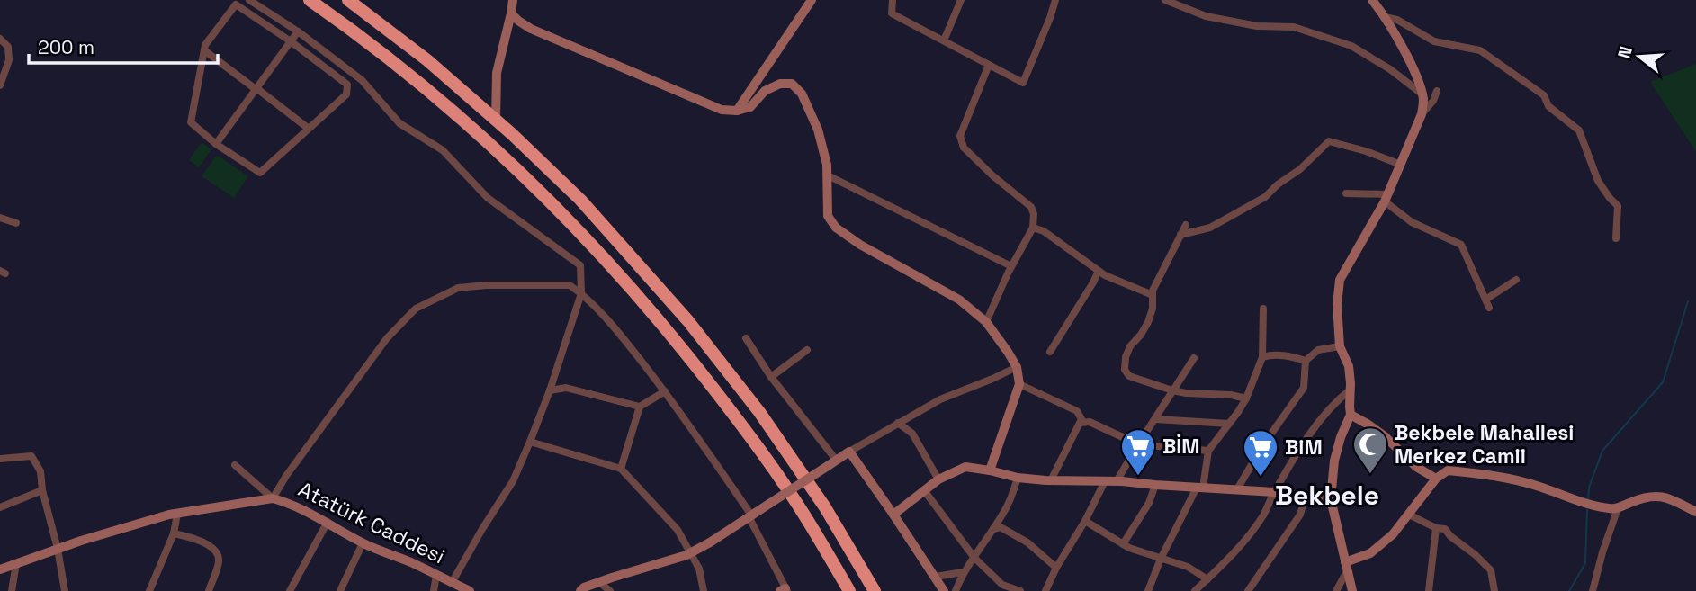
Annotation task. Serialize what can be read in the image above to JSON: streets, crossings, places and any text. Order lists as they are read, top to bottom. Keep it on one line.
{"streets":{"street":["Atatürk Caddesi"]},"districts":["Bekbele"],"places":{"mosque":["Bekbele Mahallesi Merkez Camii"],"supermarket":["BİM","BiM"]},"scale_bar":"200 m","north":"left"}
